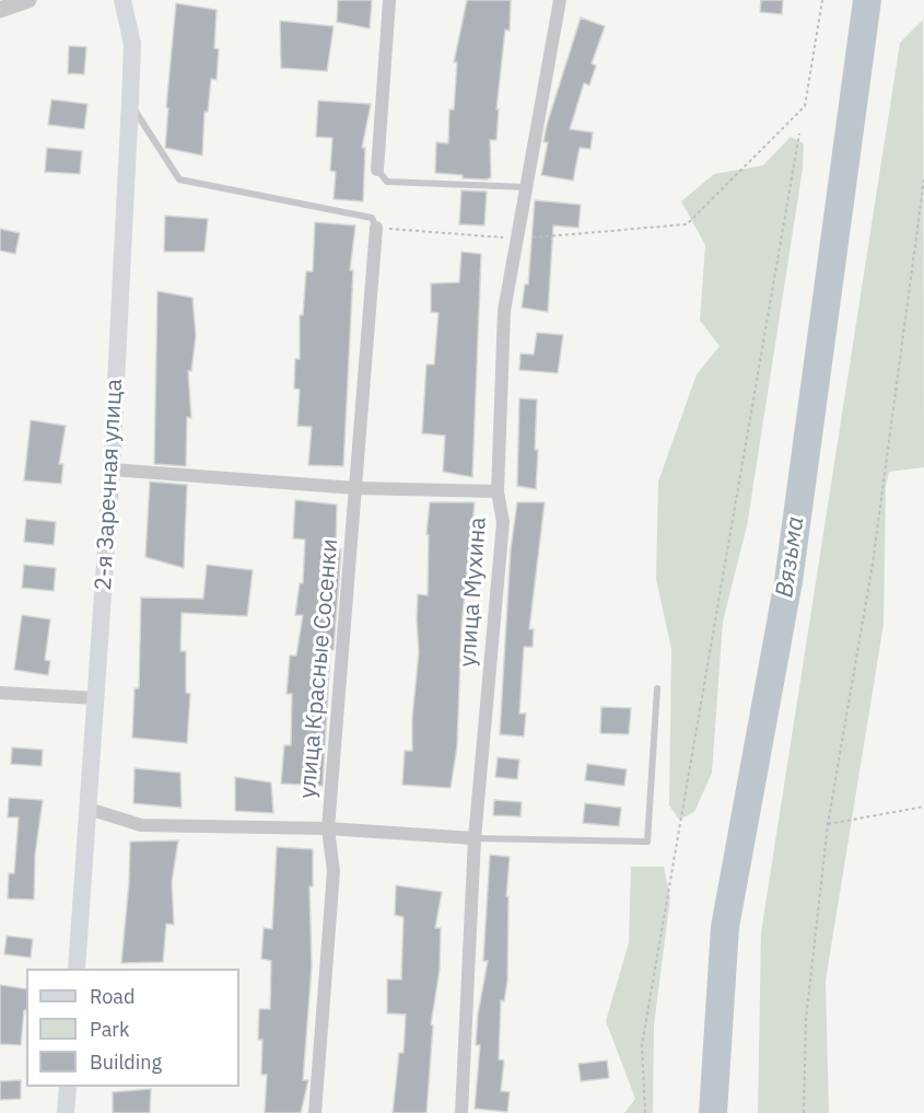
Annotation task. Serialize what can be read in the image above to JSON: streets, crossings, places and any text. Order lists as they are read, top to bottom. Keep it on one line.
{"streets":{"main road":["2-я Заречная улица"],"street":["улица Мухина","улица Красные Сосенки"]},"water":["Вязьма"],"legend":["Road","Park","Building"]}
